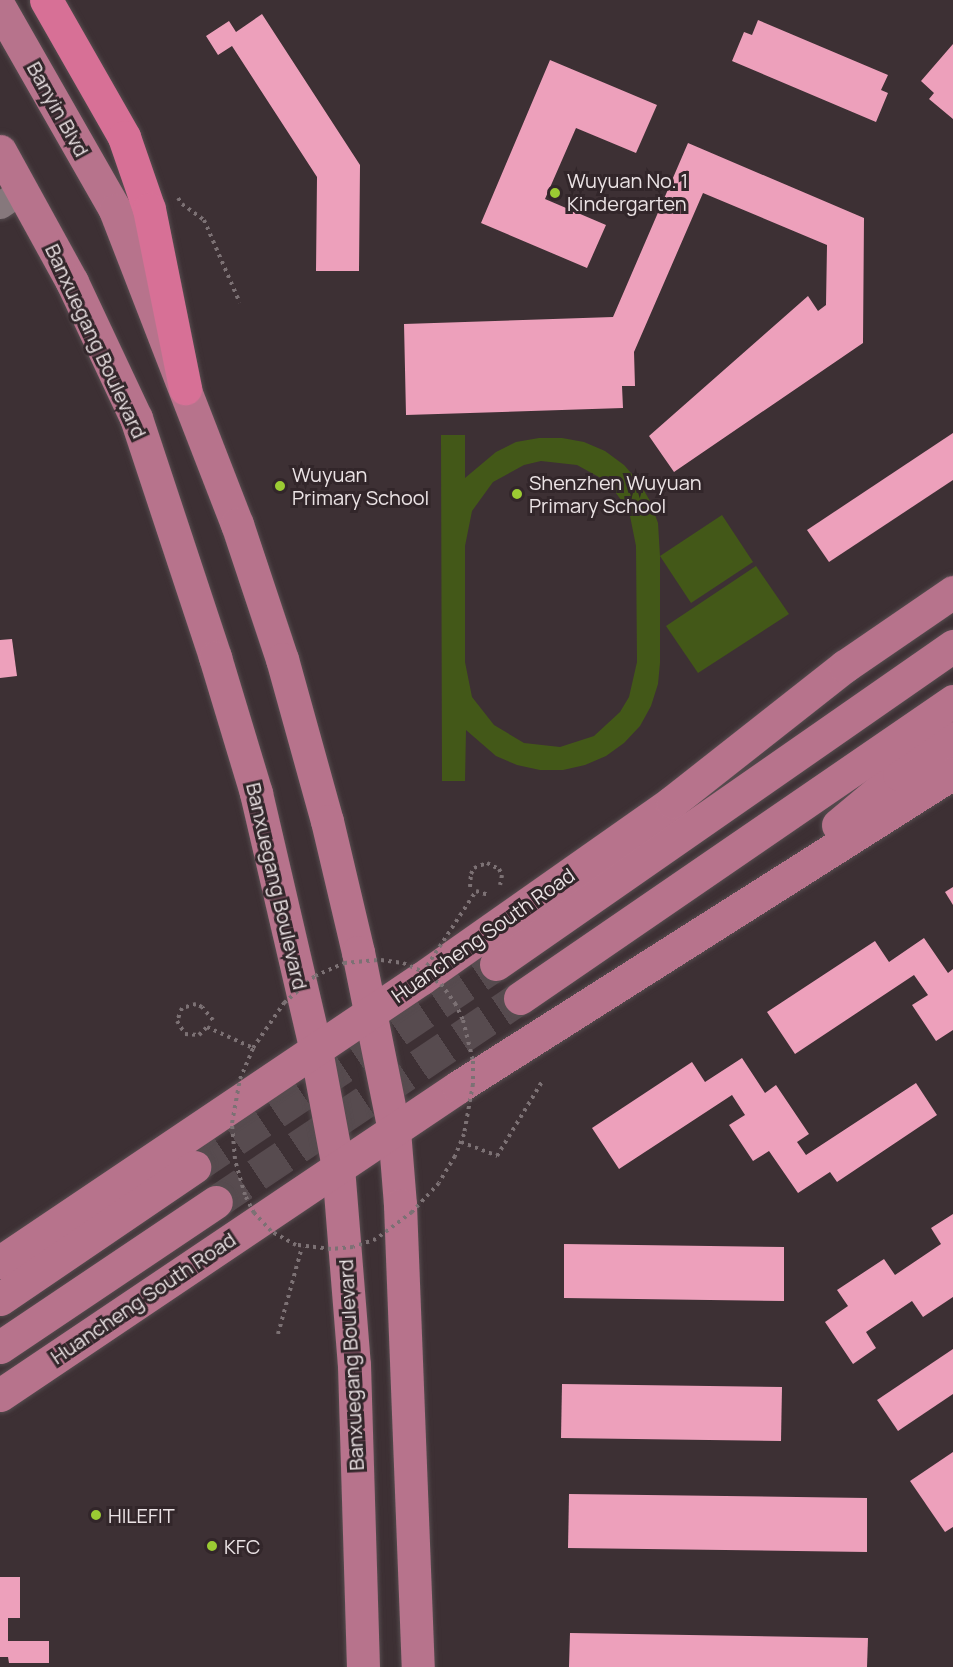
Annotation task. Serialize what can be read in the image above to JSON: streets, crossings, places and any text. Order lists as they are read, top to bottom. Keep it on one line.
{"streets":{"main road":["Banyin Blvd","Banxuegang Boulevard","Huancheng South Road"]},"crossings":[["Banxuegang Boulevard","Huancheng South Road"]],"places":["Wuyuan No. 1 Kindergarten","Wuyuan Primary School","Shenzhen Wuyuan Primary School","HILEFIT","KFC"]}
